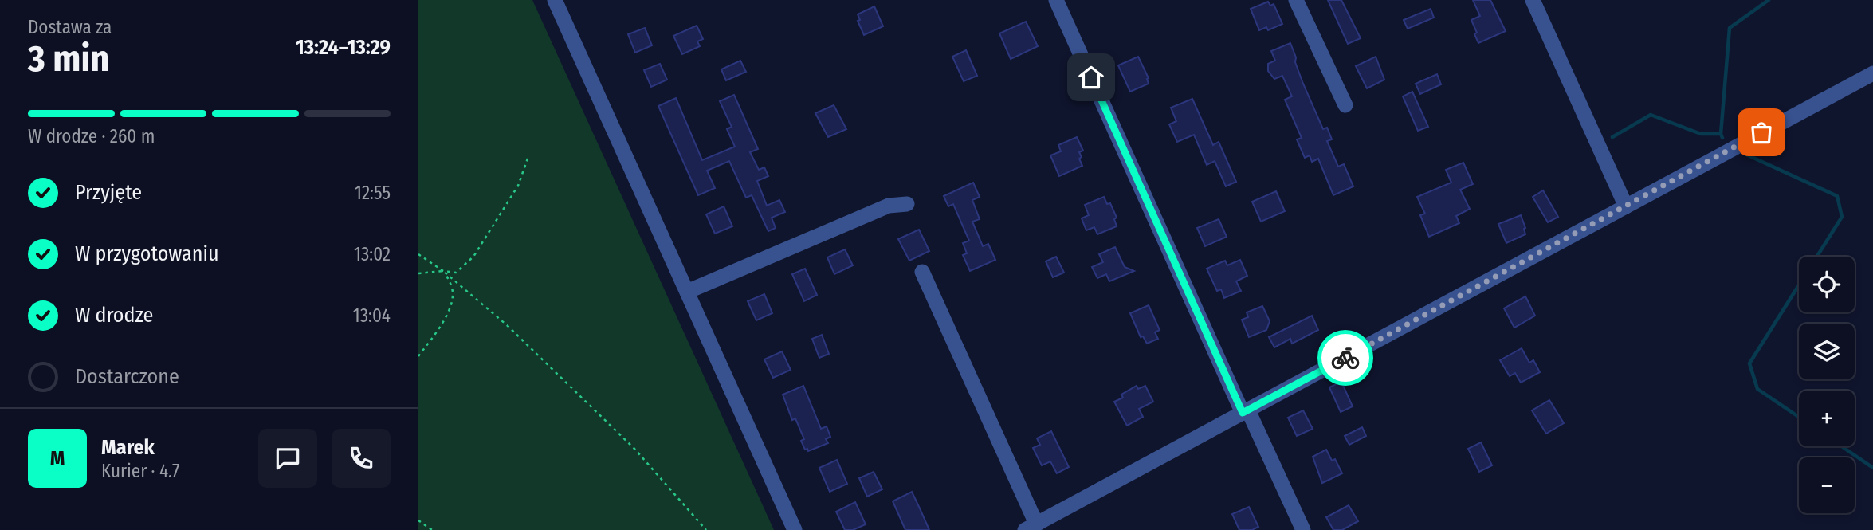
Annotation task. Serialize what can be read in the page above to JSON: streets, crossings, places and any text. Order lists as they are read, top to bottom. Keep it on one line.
{"page":{"heading":["3 min","Dostawa za","13:24–13:29"],"panel":["Marek","Kurier · 4.7"],"bar":"W drodze · 260 m","list":[["Przyjęte","12:55"],["W przygotowaniu","13:02"],["W drodze","13:04"],"Dostarczone"],"map_buttons":["+","−"],"round":"M"}}
